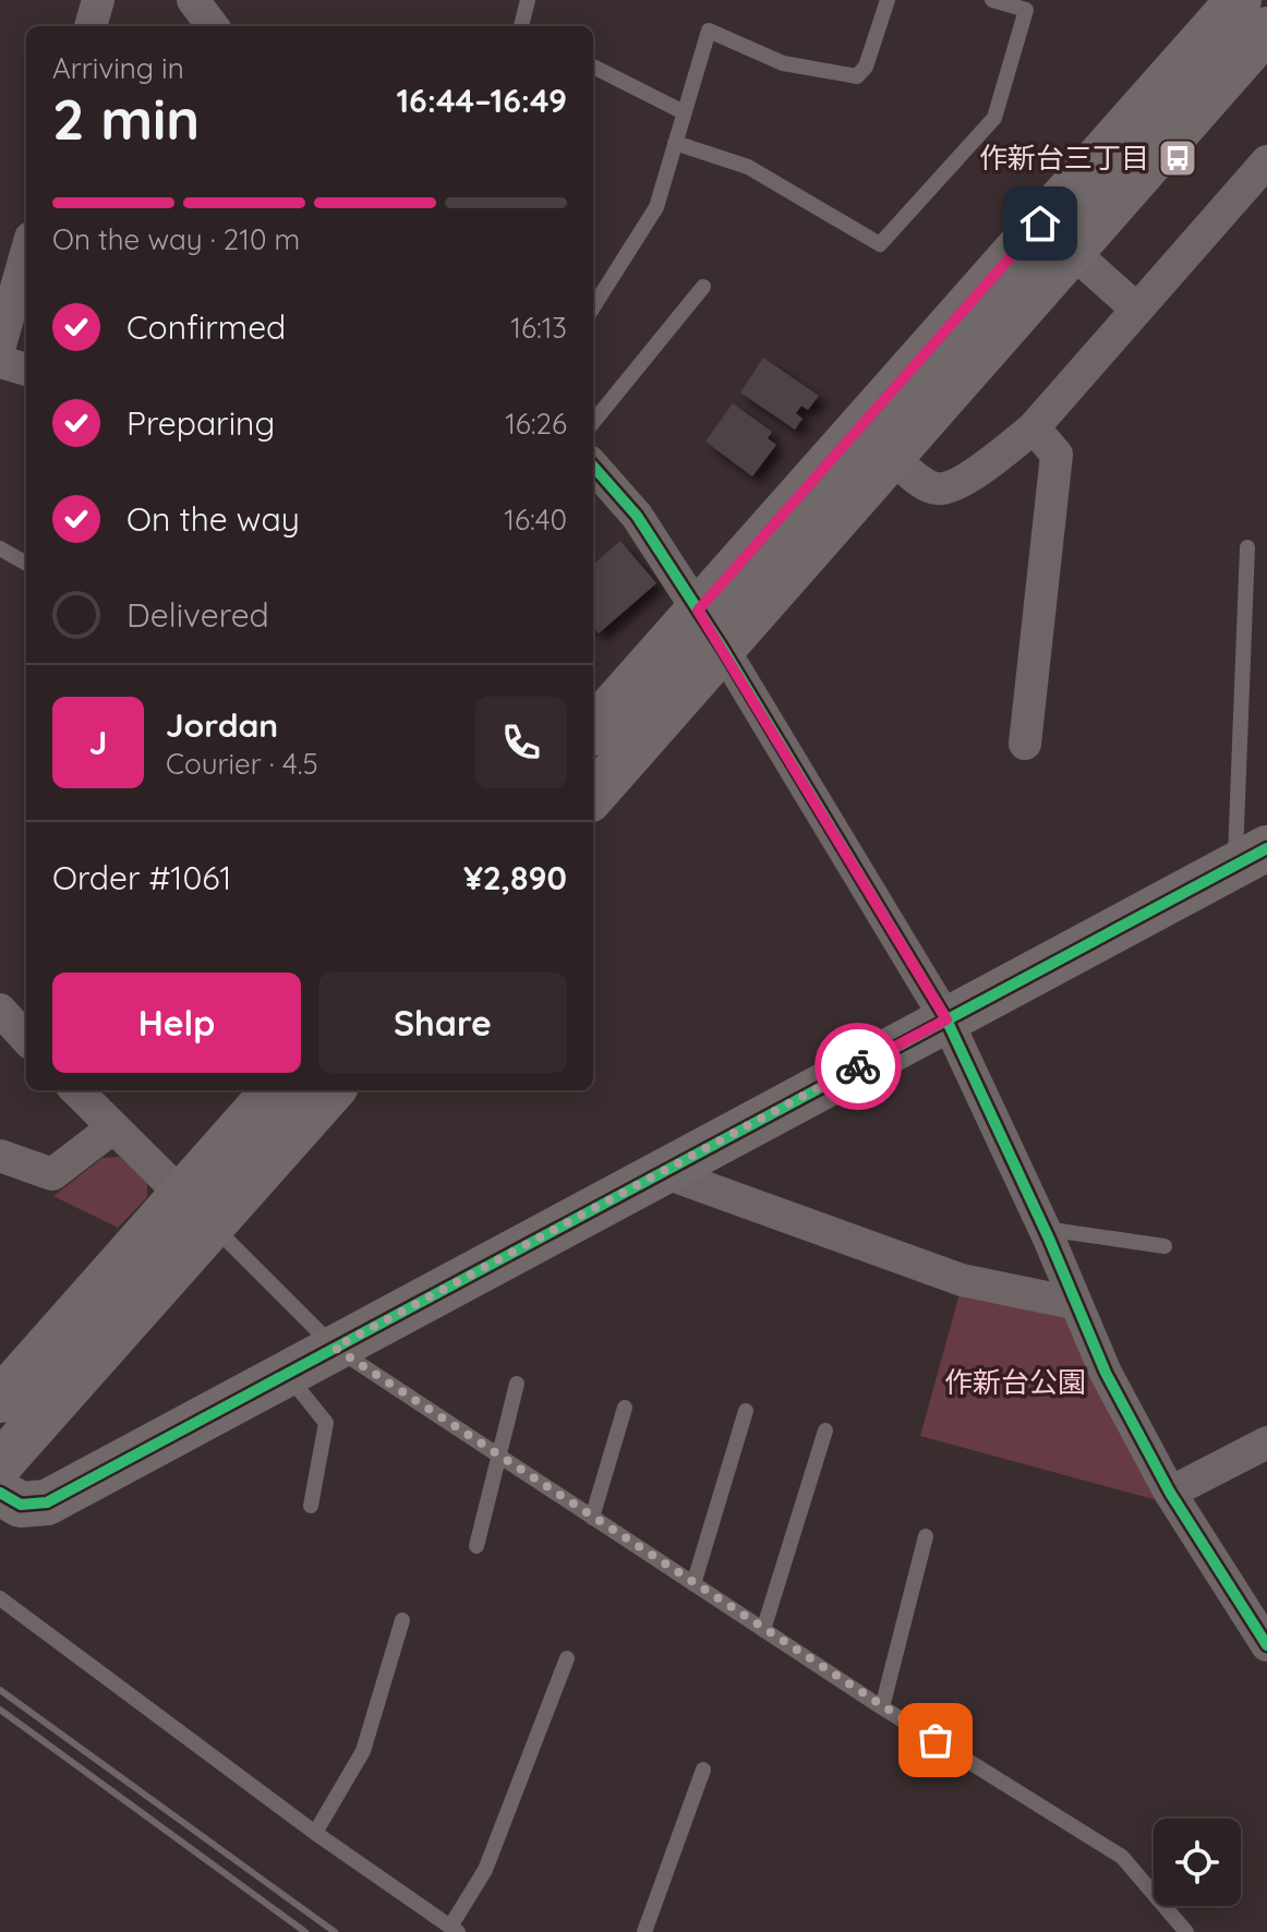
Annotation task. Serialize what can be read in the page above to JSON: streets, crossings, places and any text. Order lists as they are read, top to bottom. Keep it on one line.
{"parks":["作新台公園"],"places":{"bus stop":["作新台三丁目"]},"page":{"heading":["2 min","Arriving in","16:44–16:49"],"panel":["Jordan","Courier · 4.5","Order #1061","¥2,890"],"bar":"On the way · 210 m","list":[["Confirmed","16:13"],["Preparing","16:26"],["On the way","16:40"],"Delivered"],"round":"J","buttons":["Help","Share"]}}
